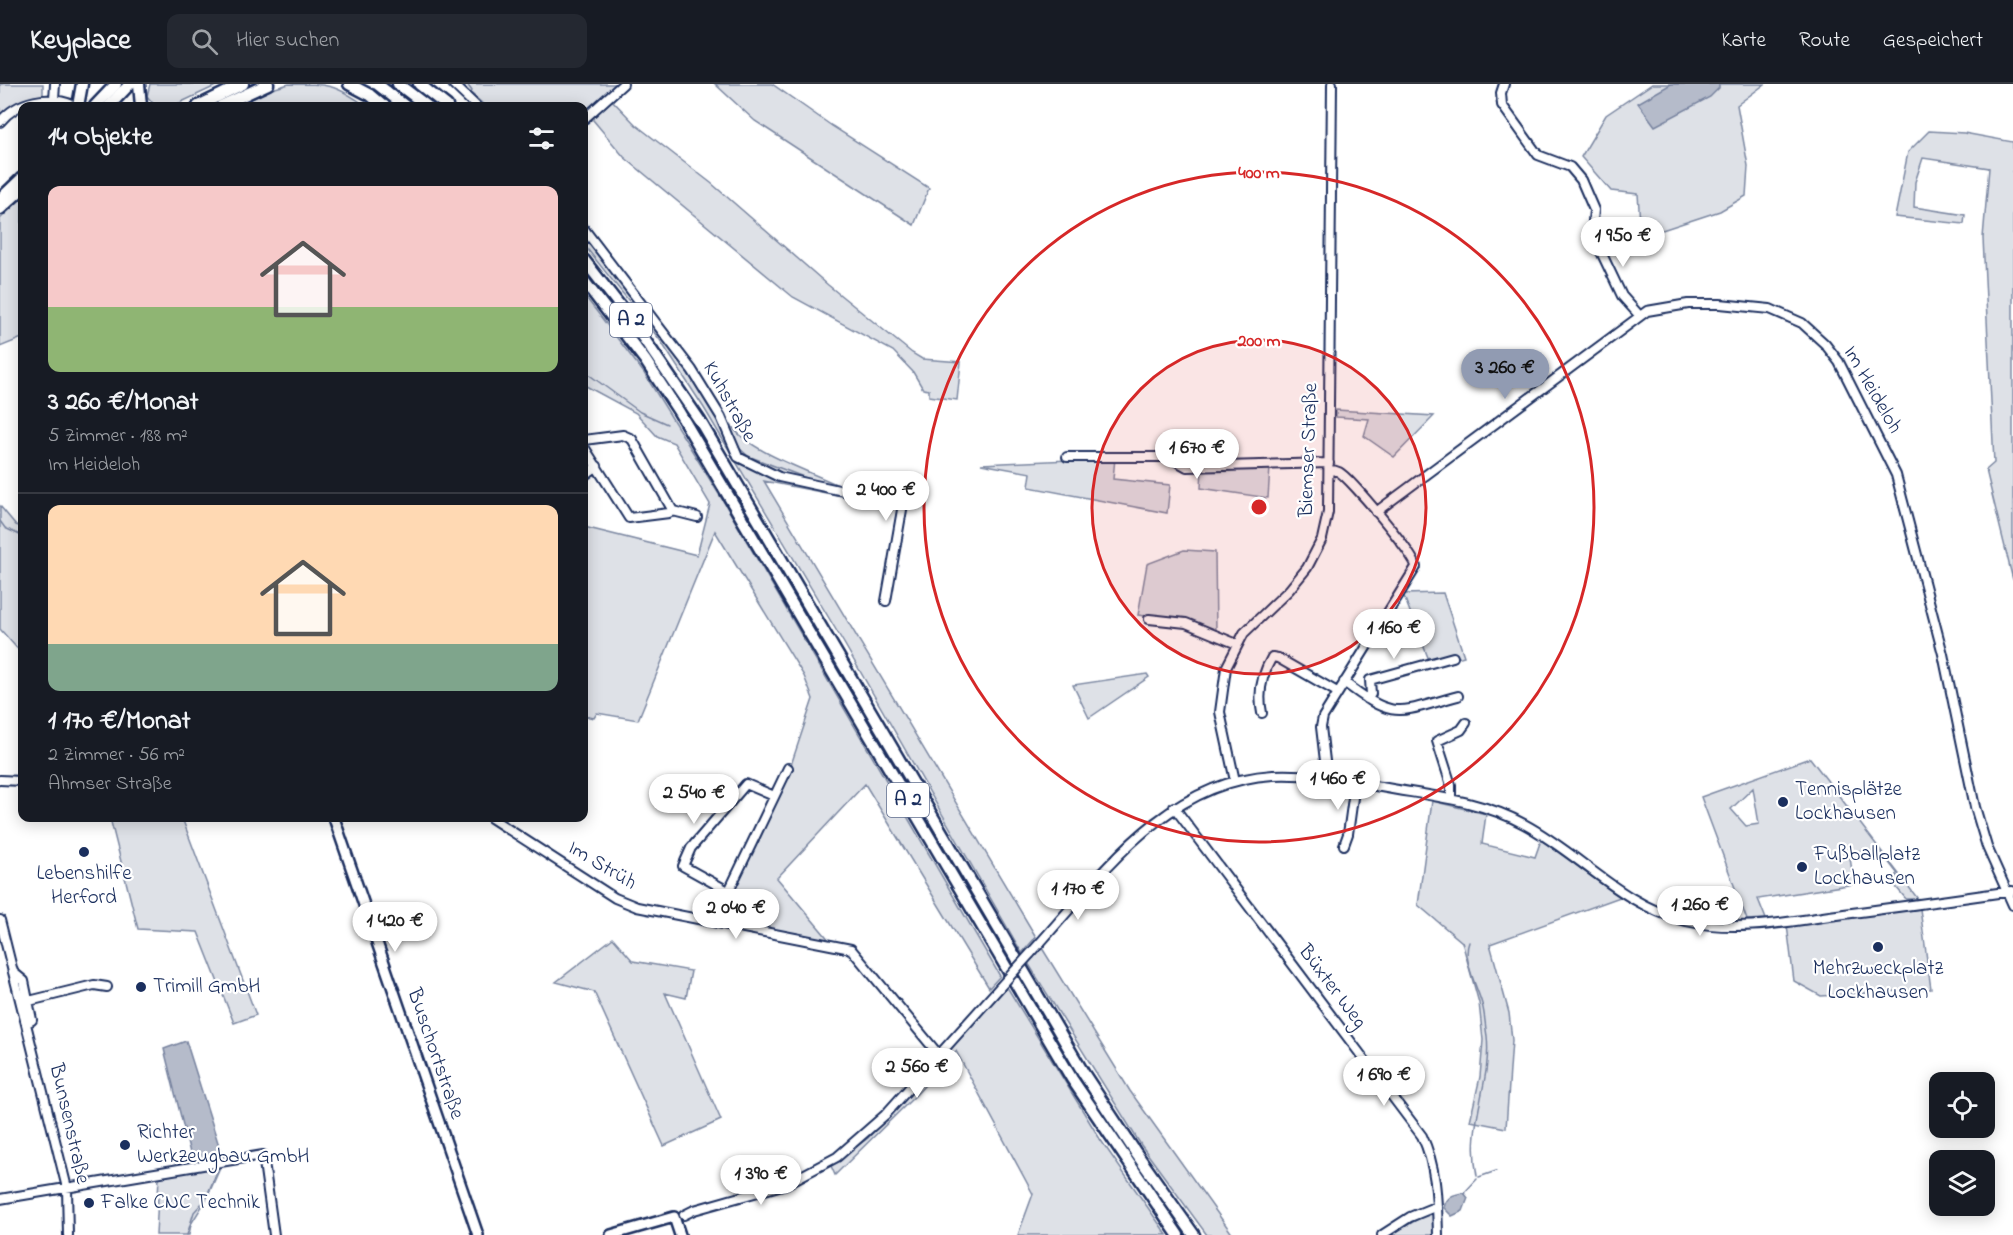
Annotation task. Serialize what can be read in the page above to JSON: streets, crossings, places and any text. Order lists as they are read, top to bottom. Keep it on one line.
{"streets":{"highway":["A 2"],"main road":["Buschortstraße"],"street":["Im Heideloh","Kuhstraße","Biemser Straße","Im Strüh","Büxter Weg","Bunsenstraße"]},"places":["Tennisplätze Lockhausen","Lebenshilfe Herford","Fußballplatz Lockhausen","Mehrzweckplatz Lockhausen","Trimill GmbH","Richter Werkzeugbau GmbH","Falke CNC Technik"],"page":{"header":"Keyplace","search":"Hier suchen","nav":["Karte","Route","Gespeichert"],"heading":"14 Objekte","list":[{"name":"3 260 €/Monat","note":"5 Zimmer · 188 m² · Im Heideloh"},{"name":"1 170 €/Monat","note":"2 Zimmer · 56 m² · Ahmser Straße"}],"price":["1 950 €","3 260 €","1 670 €","2 400 €","1 160 €","1 460 €","2 540 €","1 170 €","1 260 €","2 040 €","1 420 €","2 560 €","1 690 €","1 390 €"]},"rings":["400 m","200 m"]}
